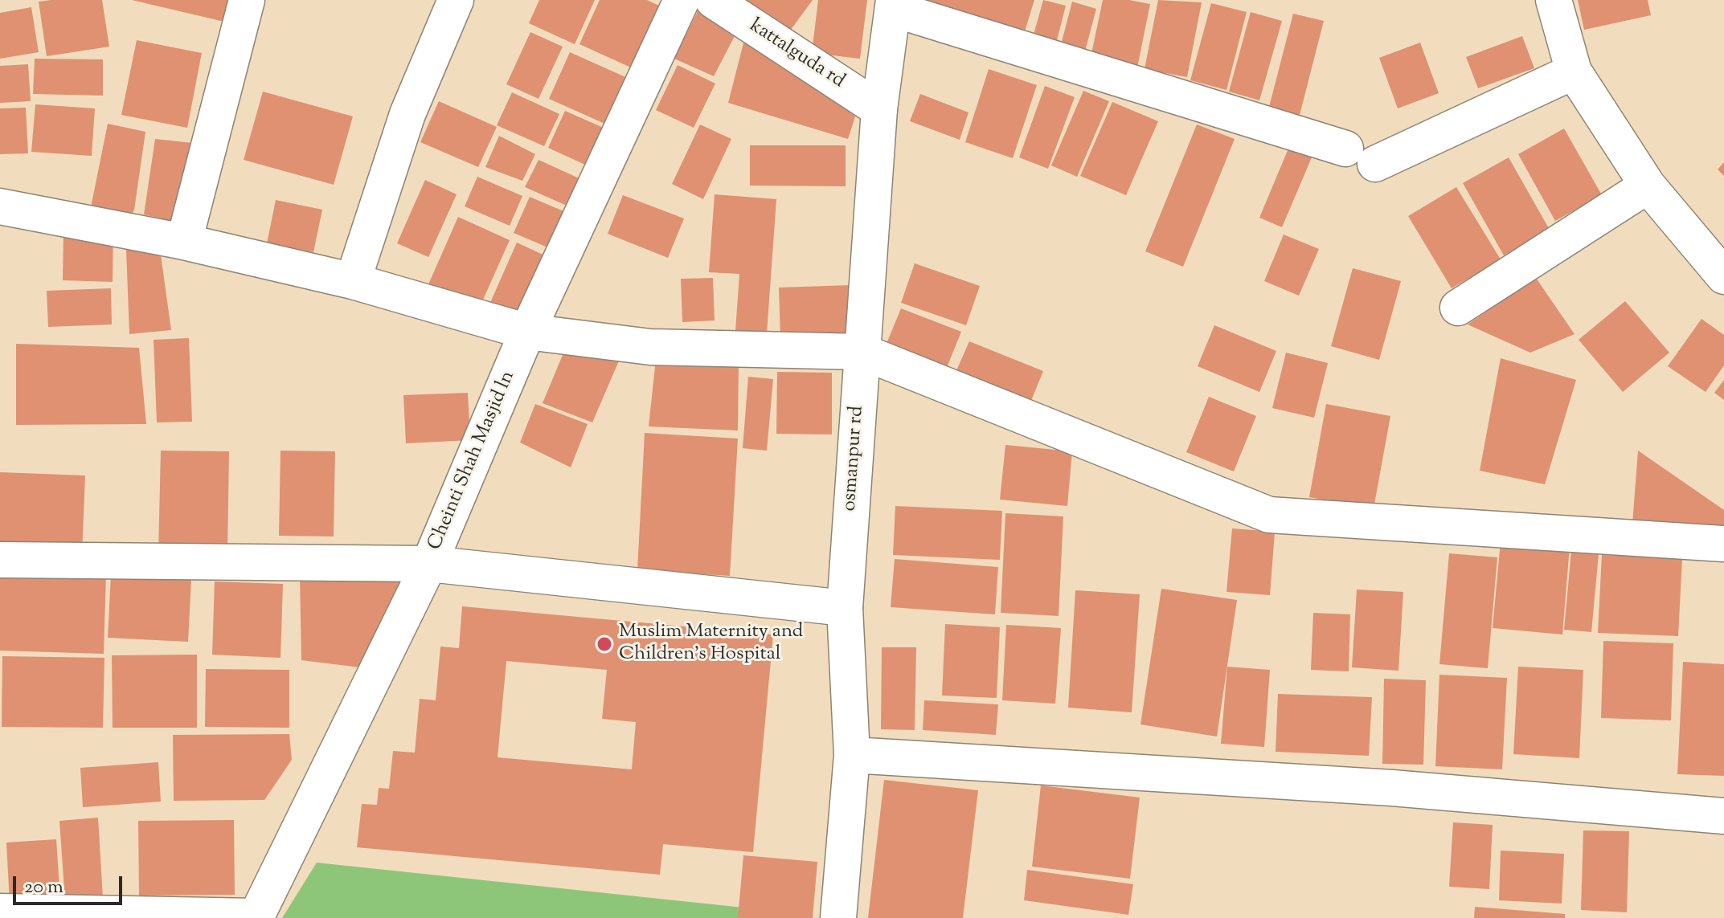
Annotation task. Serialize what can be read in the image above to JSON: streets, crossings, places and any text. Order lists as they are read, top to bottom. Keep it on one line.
{"streets":{"street":["kattalguda rd","osmanpur rd","Cheinti Shah Masjid ln"]},"crossings":[["kattalguda rd","osmanpur rd"]],"places":["Muslim Maternity and Children's Hospital"],"scale_bar":"20 m"}
